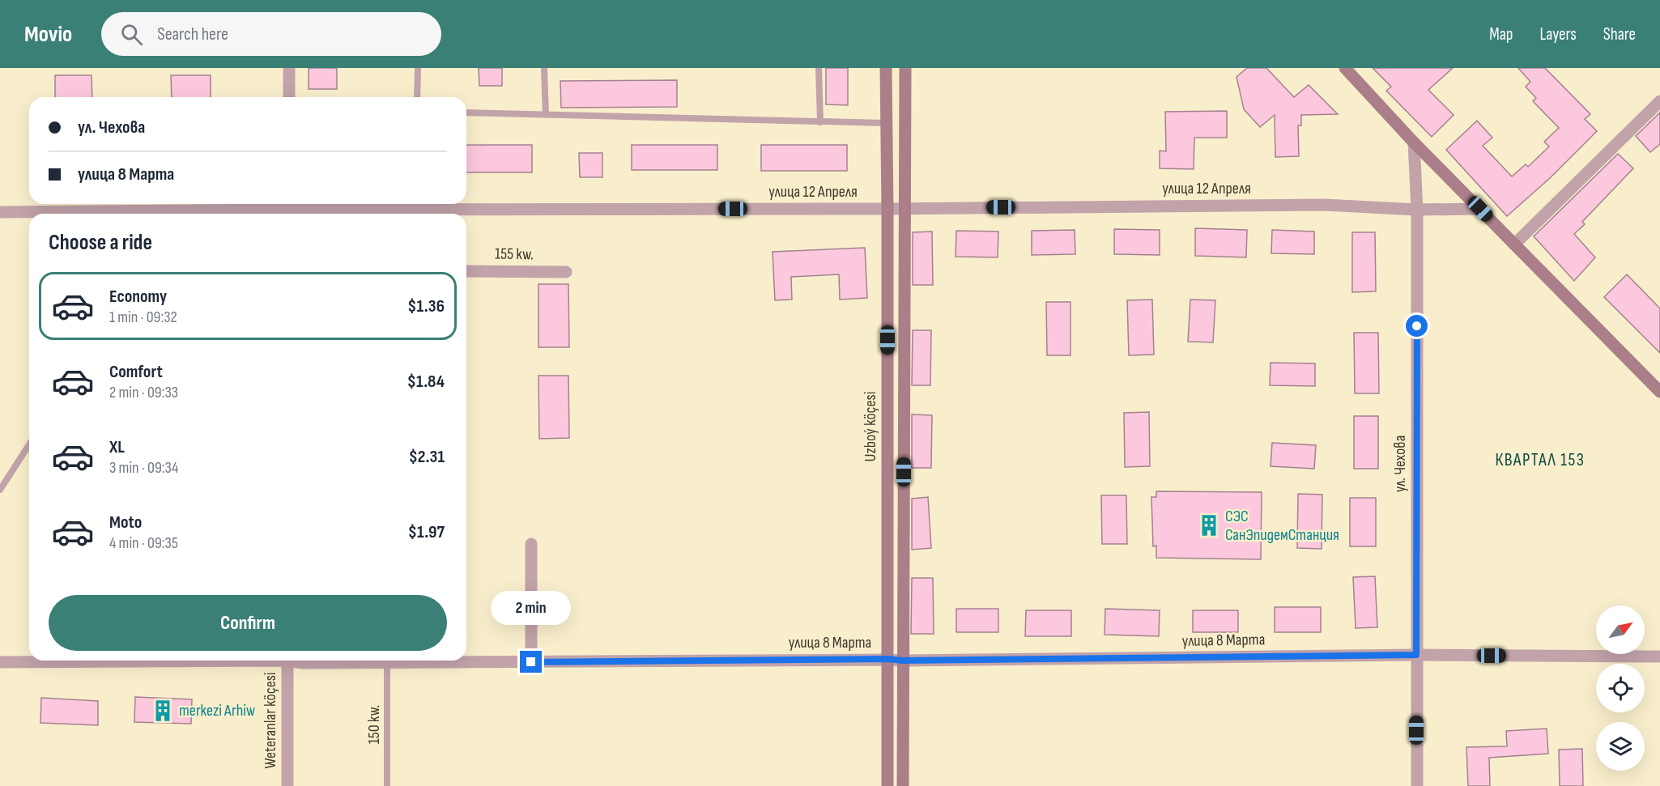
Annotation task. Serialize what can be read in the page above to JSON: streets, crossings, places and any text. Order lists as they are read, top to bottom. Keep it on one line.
{"streets":{"street":["улица 12 Апреля","155 kw.","Uzboý köçesi","ул. Чехова","улица 8 Марта","Weteranlar köçesi"],"lane":["150 kw."]},"crossings":[["улица 12 Апреля","Uzboý köçesi"],["улица 12 Апреля","ул. Чехова"],["Uzboý köçesi","улица 8 Марта"],["ул. Чехова","улица 8 Марта"],["улица 8 Марта","150 kw."]],"districts":["КВАРТАЛ 153"],"places":{"building":["СЭС СанЭпидемСтанция","merkezi Arhiw"]},"north":"top right","page":{"header":"Movio","search":"Search here","nav":["Map","Layers","Share"],"banner":["ул. Чехова","улица 8 Марта"],"heading":"Choose a ride","list":[{"name":"Economy","note":"1 min · 09:32","value":"$1.36"},{"name":"Comfort","note":"2 min · 09:33","value":"$1.84"},{"name":"XL","note":"3 min · 09:34","value":"$2.31"},{"name":"Moto","note":"4 min · 09:35","value":"$1.97"}],"buttons":"Confirm","bubble":"2 min"}}
